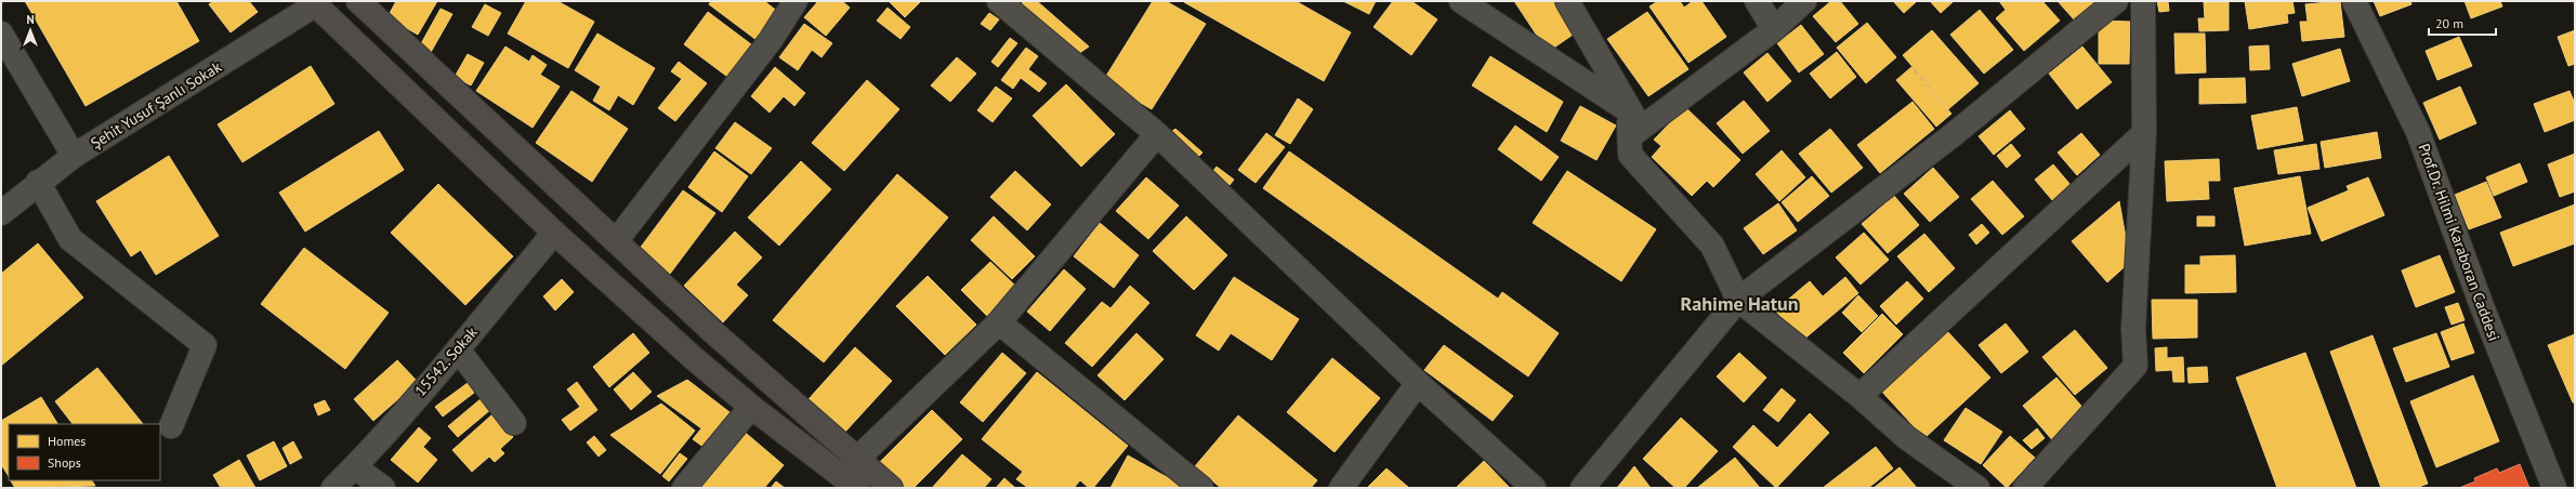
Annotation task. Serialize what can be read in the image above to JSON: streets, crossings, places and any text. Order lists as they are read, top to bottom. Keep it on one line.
{"streets":{"street":["Şehit Yusuf Şanlı Sokak","Prof.Dr. Hilmi Karaboran Caddesi","15542. Sokak"]},"districts":["Rahime Hatun"],"legend":["Homes","Shops"],"scale_bar":"20 m","north":"top"}
